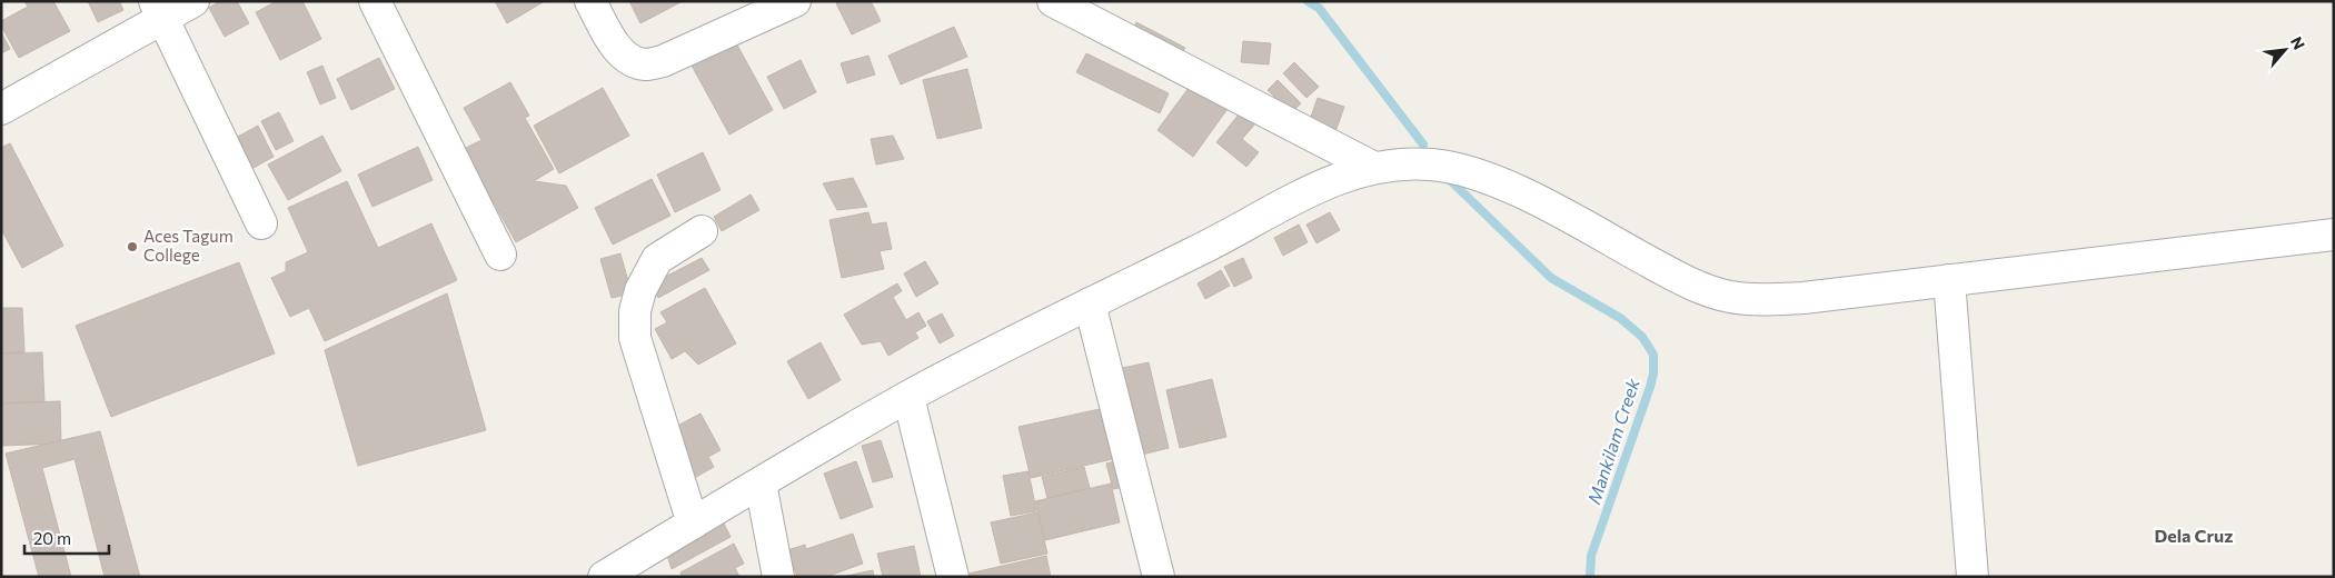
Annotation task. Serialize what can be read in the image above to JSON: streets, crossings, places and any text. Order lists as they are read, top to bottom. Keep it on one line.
{"districts":["Dela Cruz"],"water":["Mankilam Creek"],"places":["Aces Tagum College"],"scale_bar":"20 m","north":"top right"}
